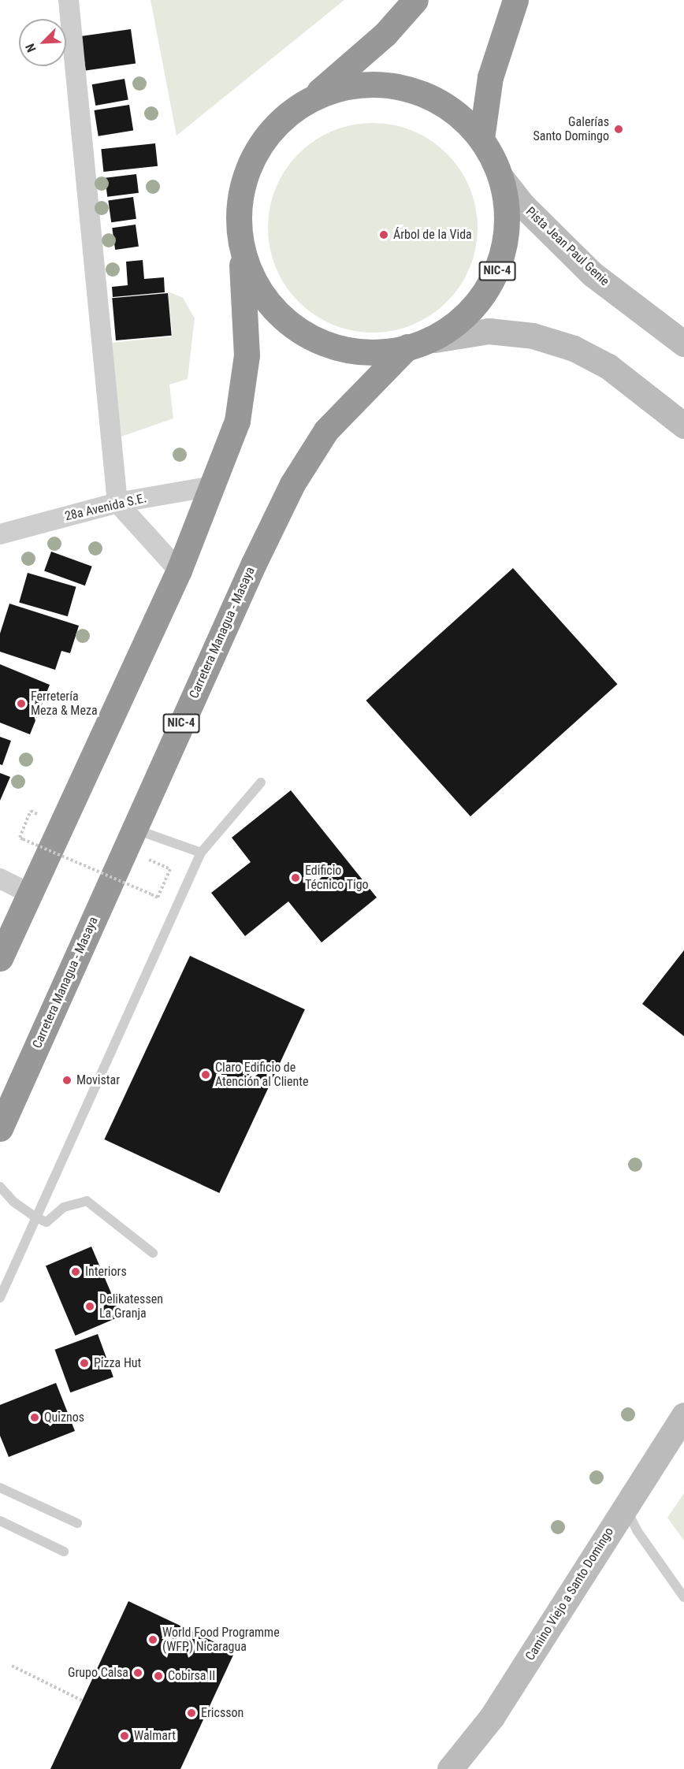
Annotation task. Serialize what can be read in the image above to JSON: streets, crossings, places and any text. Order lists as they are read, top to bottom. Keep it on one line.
{"streets":{"highway":["NIC-4","Carretera Managua - Masaya"],"main road":["Pista Jean Paul Genie","Camino Viejo a Santo Domingo"],"street":["28a Avenida S.E."]},"crossings":[["Pista Jean Paul Genie","NIC-4"],["NIC-4","28a Avenida S.E."],["NIC-4","Carretera Managua - Masaya"]],"places":["Galerías Santo Domingo","Árbol de la Vida","Ferretería Meza & Meza","Edificio Técnico Tigo","Claro Edificio de Atención al Cliente","Movistar","Interiors","Delikatessen La Granja","Pizza Hut","Quiznos","World Food Programme (WFP) Nicaragua","Grupo Calsa","Cobirsa II","Ericsson","Walmart"],"north":"bottom left"}
